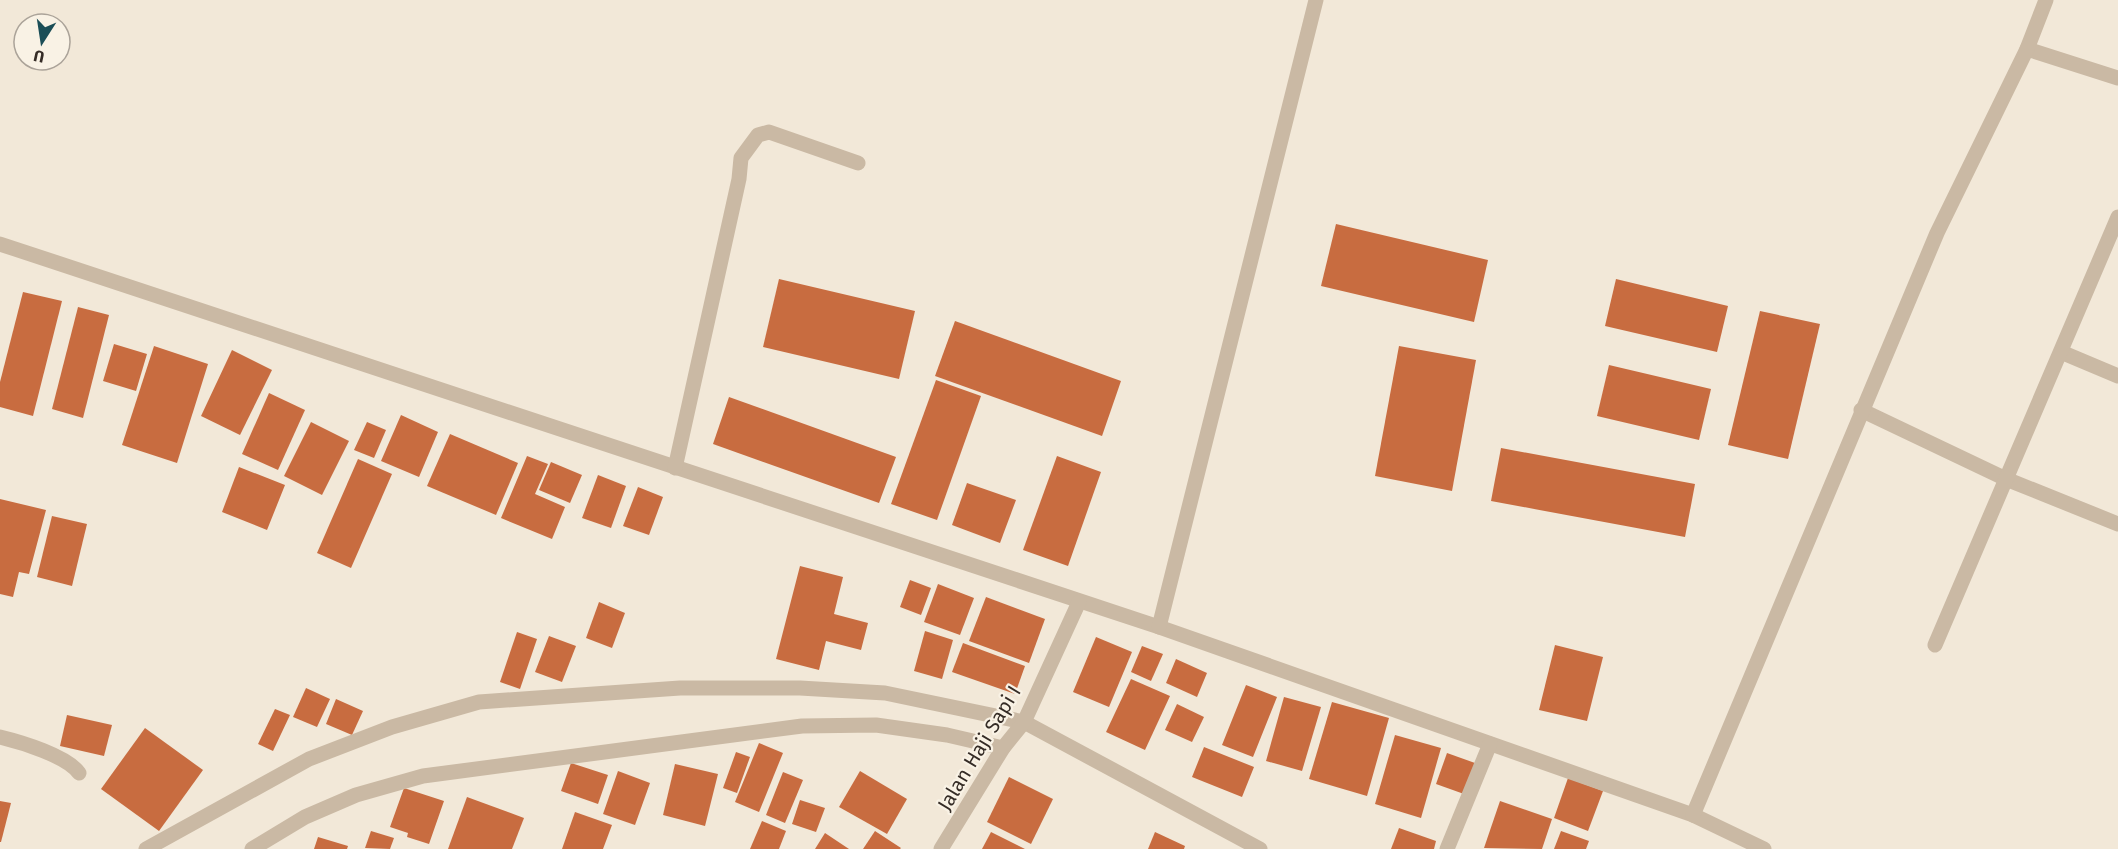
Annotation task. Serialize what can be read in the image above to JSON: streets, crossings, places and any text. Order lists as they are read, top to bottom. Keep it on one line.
{"streets":{"street":["Jalan Haji Sapi I"]},"north":"bottom"}
